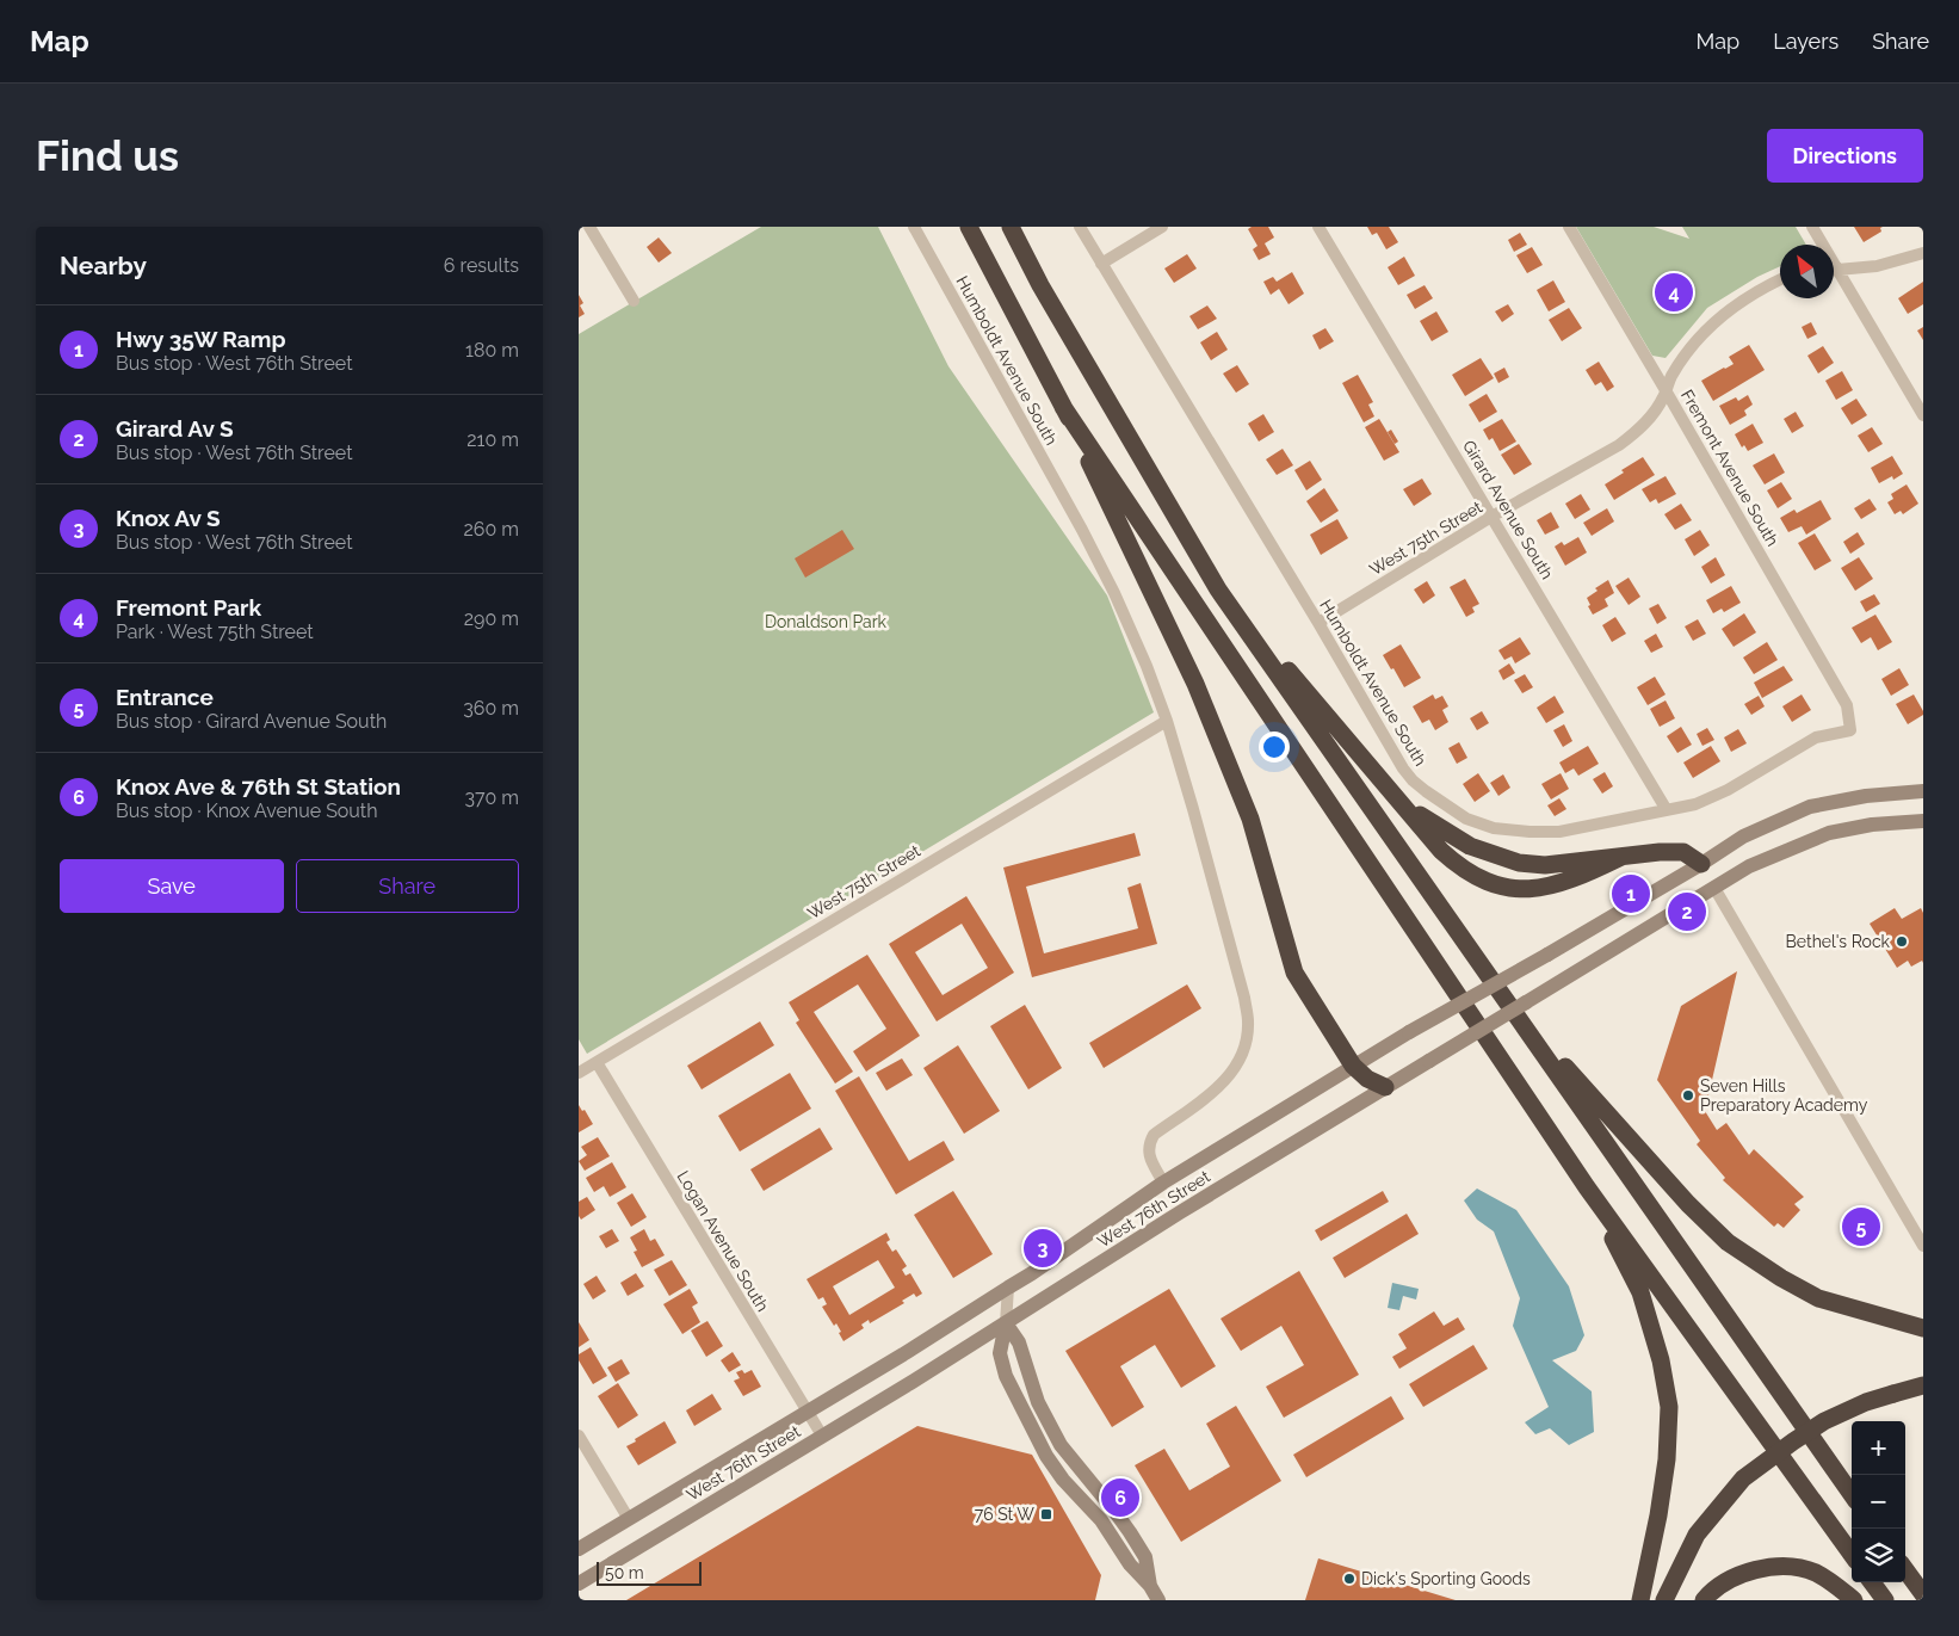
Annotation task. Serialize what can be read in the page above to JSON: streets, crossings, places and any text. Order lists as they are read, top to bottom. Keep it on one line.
{"streets":{"street":["Humboldt Avenue South","Fremont Avenue South","Girard Avenue South","West 75th Street","West 76th Street","Logan Avenue South"]},"crossings":[["Humboldt Avenue South","Fremont Avenue South"],["Humboldt Avenue South","Girard Avenue South"],["Humboldt Avenue South","West 75th Street"],["Humboldt Avenue South","West 76th Street"],["Fremont Avenue South","West 75th Street"],["Girard Avenue South","West 75th Street"],["West 75th Street","Logan Avenue South"],["West 76th Street","Logan Avenue South"]],"parks":["Donaldson Park"],"places":{"other":["Bethel's Rock","Seven Hills Preparatory Academy","Dick's Sporting Goods"],"transit":["76 St W"]},"scale_bar":"50 m","north":"top left","page":{"header":"Map","nav":["Map","Layers","Share"],"buttons":["Directions",["Save","Share"]],"title":"Find us","heading":["Nearby","6 results"],"pins":["4","1","2","5","3","6"],"list":[{"mark":"1","name":"Hwy 35W Ramp","note":"Bus stop · West 76th Street","value":"180 m"},{"mark":"2","name":"Girard Av S","note":"Bus stop · West 76th Street","value":"210 m"},{"mark":"3","name":"Knox Av S","note":"Bus stop · West 76th Street","value":"260 m"},{"mark":"4","name":"Fremont Park","note":"Park · West 75th Street","value":"290 m"},{"mark":"5","name":"Entrance","note":"Bus stop · Girard Avenue South","value":"360 m"},{"mark":"6","name":"Knox Ave & 76th St Station","note":"Bus stop · Knox Avenue South","value":"370 m"}],"map_buttons":["+","−"],"scale":"50 m"}}
